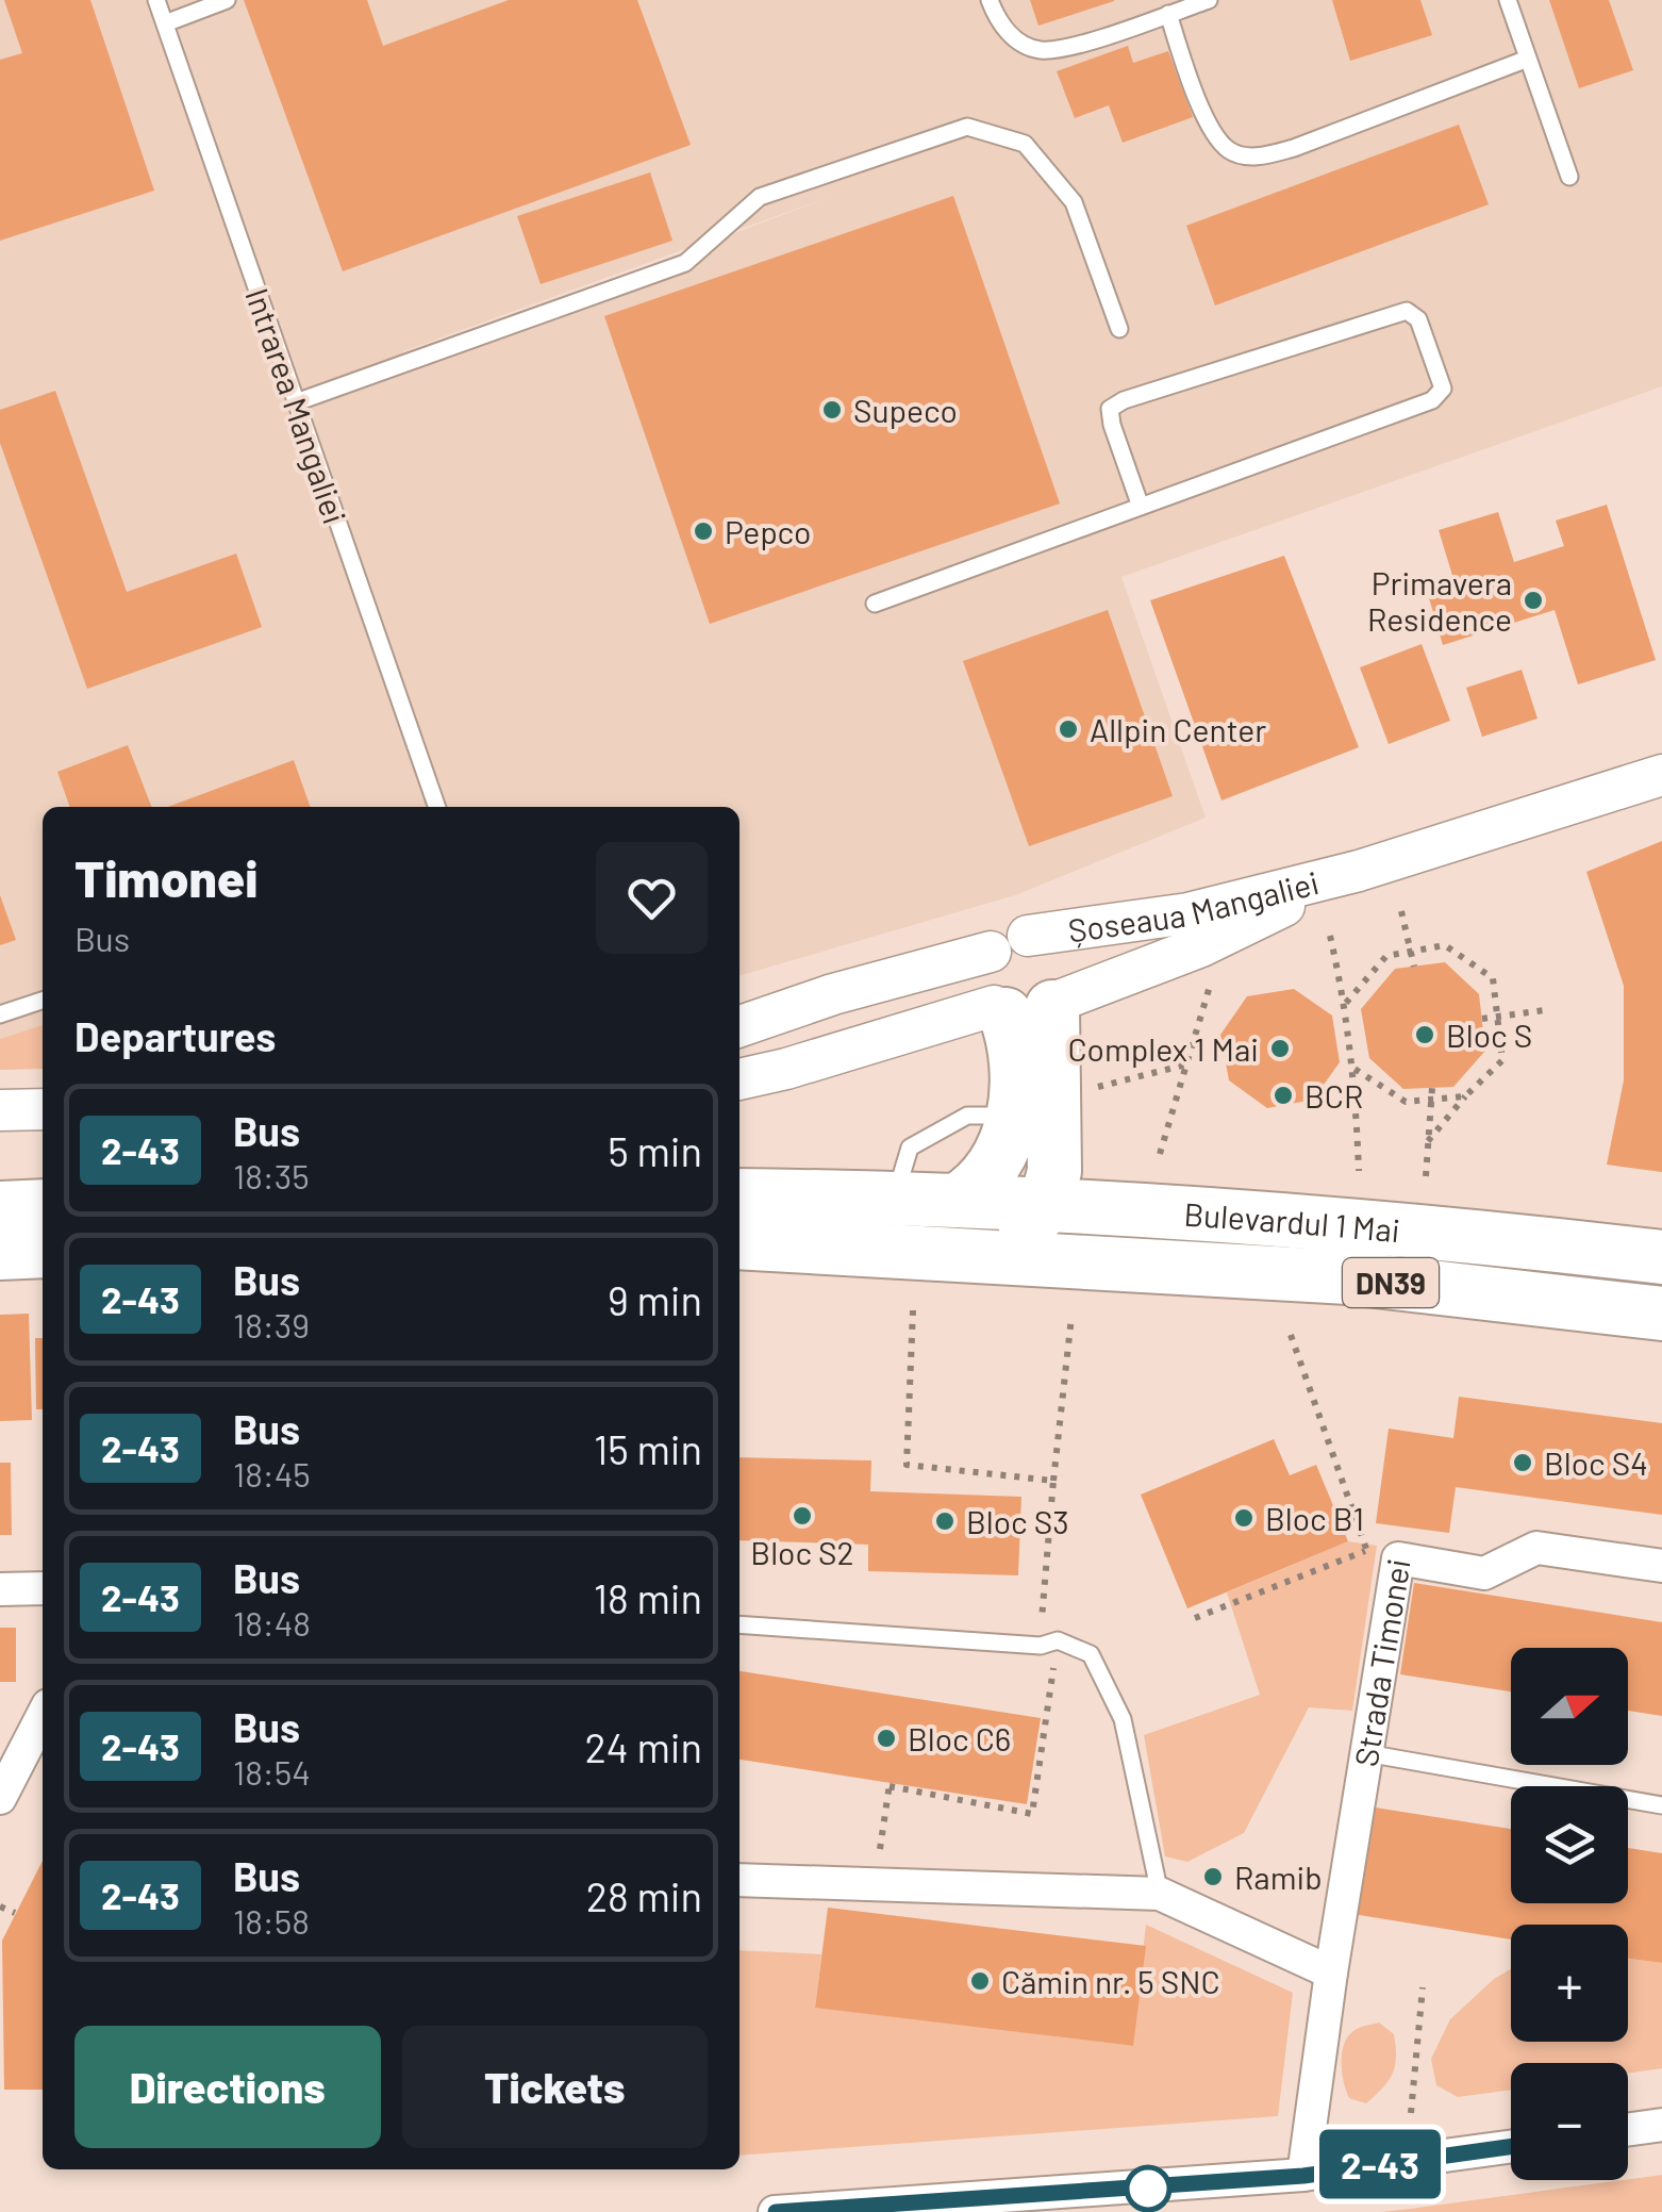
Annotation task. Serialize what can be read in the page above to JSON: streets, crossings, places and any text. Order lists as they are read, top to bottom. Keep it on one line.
{"streets":{"main road":["Bulevardul 1 Mai","DN39"],"street":["Șoseaua Mangaliei","Strada Timonei"],"lane":["Intrarea Mangaliei"]},"crossings":[["Bulevardul 1 Mai","DN39"]],"places":["Supeco","Pepco","Primavera Residence","Allpin Center","Bloc S","Complex 1 Mai","BCR","Bloc S4","Bloc S2","Bloc B1","Bloc S3","Bloc C6","Ramib","Cămin nr. 5 SNC"],"lines":["bus line 2-43"],"north":"right","page":{"on_map":"2-43","heading":[["Timonei","Bus"],"Departures"],"list":[{"mark":"2-43","name":"Bus","note":"18:35","value":"5 min"},{"mark":"2-43","name":"Bus","note":"18:39","value":"9 min"},{"mark":"2-43","name":"Bus","note":"18:45","value":"15 min"},{"mark":"2-43","name":"Bus","note":"18:48","value":"18 min"},{"mark":"2-43","name":"Bus","note":"18:54","value":"24 min"},{"mark":"2-43","name":"Bus","note":"18:58","value":"28 min"}],"map_buttons":["+","−"],"buttons":["Directions","Tickets"]}}
